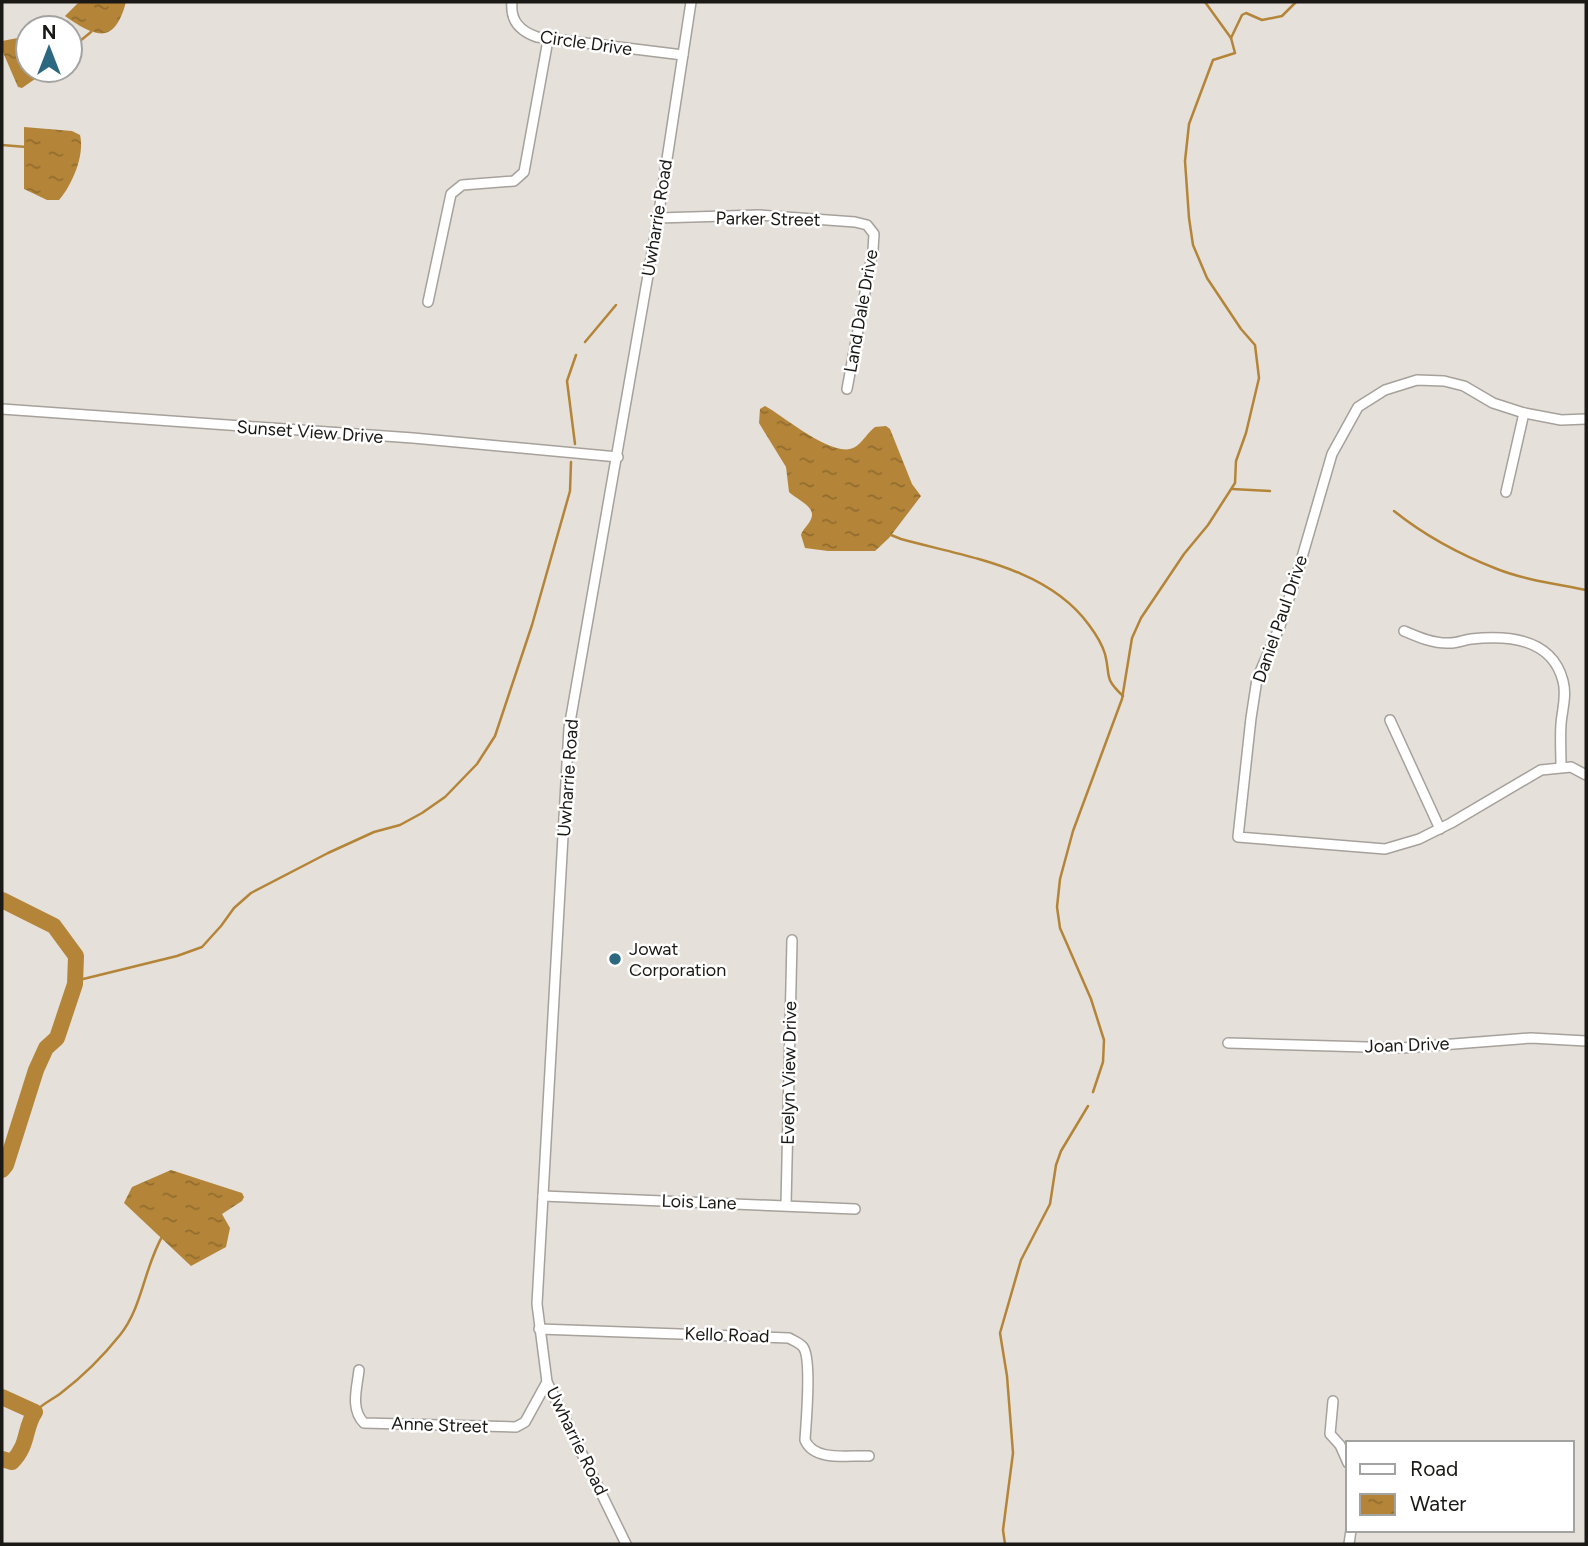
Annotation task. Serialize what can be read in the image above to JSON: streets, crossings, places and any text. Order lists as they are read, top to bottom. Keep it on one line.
{"streets":{"street":["Circle Drive","Uwharrie Road","Parker Street","Land Dale Drive","Sunset View Drive","Daniel Paul Drive","Joan Drive","Evelyn View Drive","Lois Lane","Kello Road","Anne Street"]},"crossings":[["Circle Drive","Uwharrie Road"],["Uwharrie Road","Parker Street"],["Uwharrie Road","Sunset View Drive"],["Uwharrie Road","Lois Lane"],["Uwharrie Road","Kello Road"],["Uwharrie Road","Anne Street"],["Parker Street","Land Dale Drive"],["Evelyn View Drive","Lois Lane"]],"places":["Jowat Corporation"],"legend":["Road","Water"],"north":"top"}
